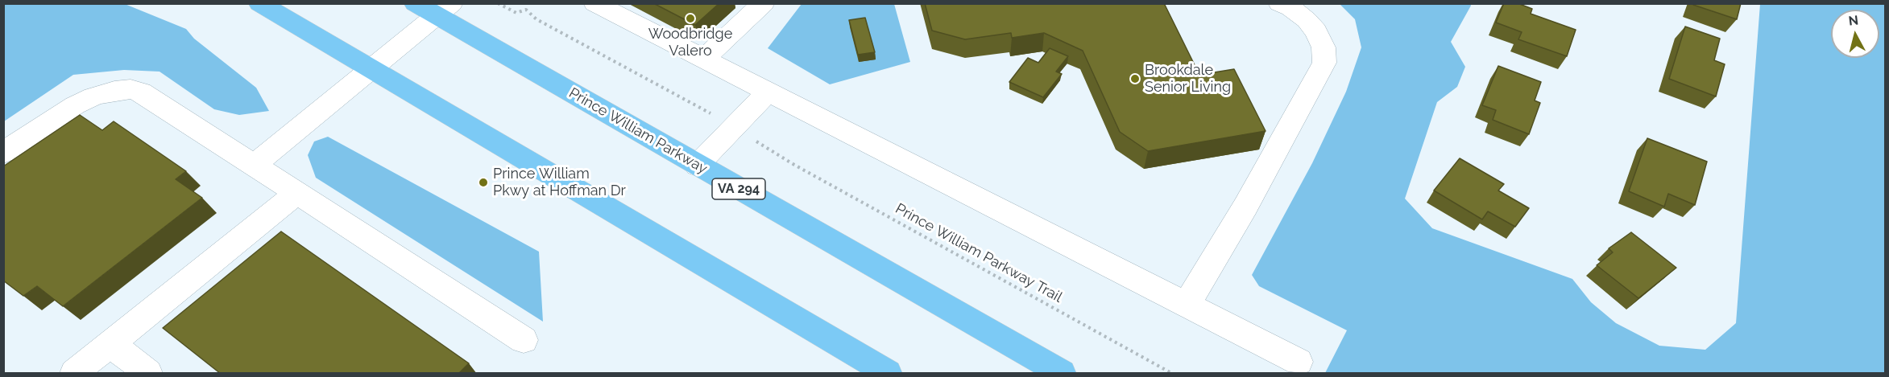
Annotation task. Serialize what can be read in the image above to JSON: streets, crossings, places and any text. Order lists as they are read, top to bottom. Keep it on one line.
{"streets":{"highway":["Prince William Parkway","VA 294"],"path":["Prince William Parkway Trail"]},"places":["Woodbridge Valero","Brookdale Senior Living","Prince William Pkwy at Hoffman Dr"],"north":"top"}
